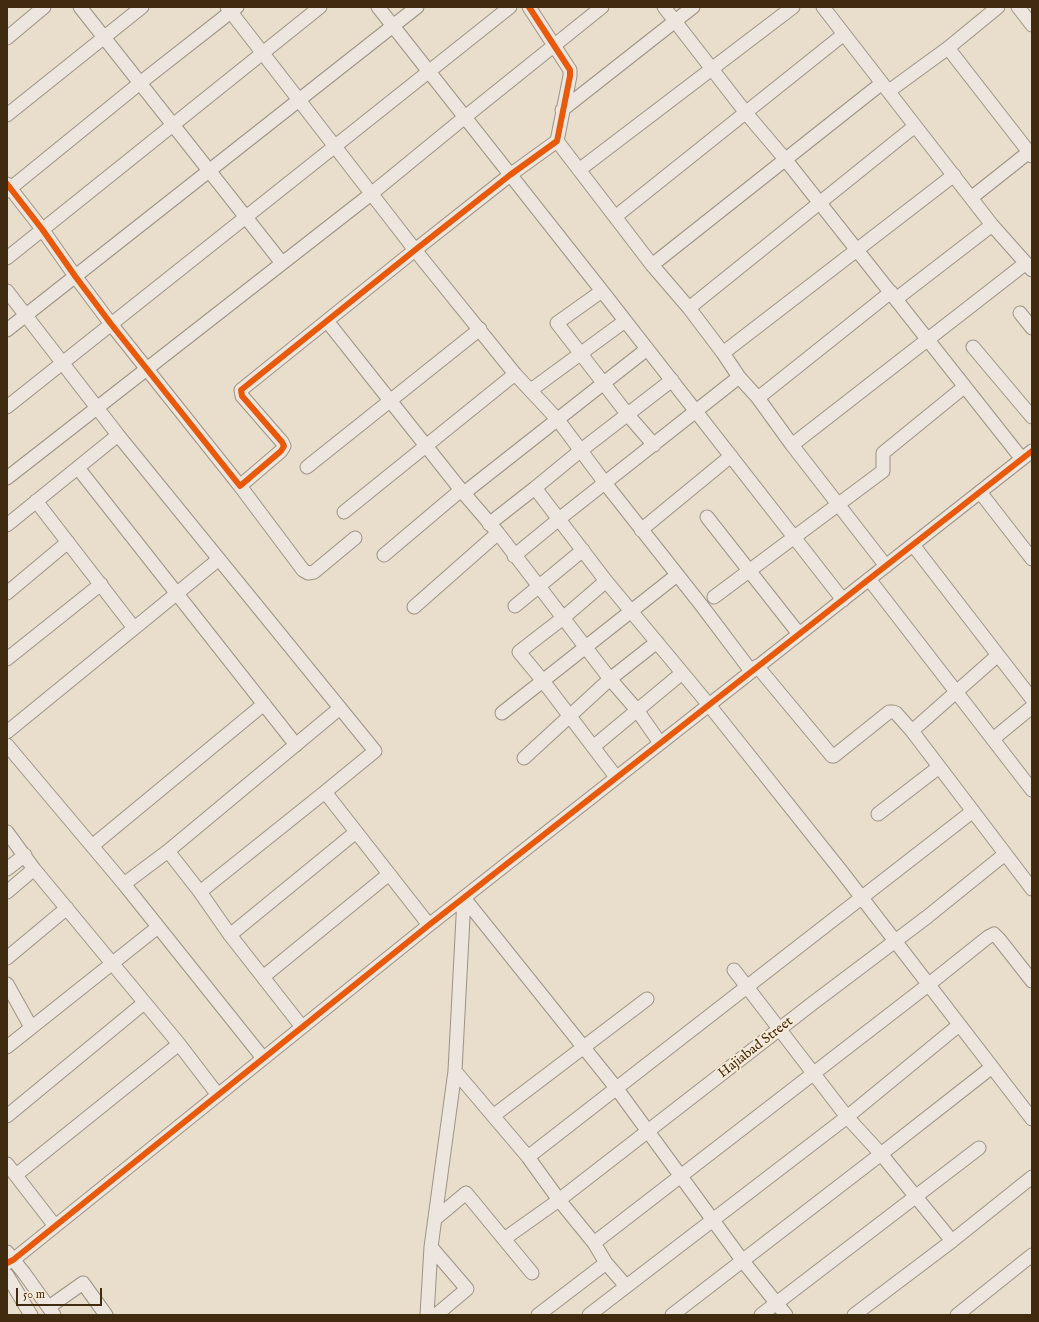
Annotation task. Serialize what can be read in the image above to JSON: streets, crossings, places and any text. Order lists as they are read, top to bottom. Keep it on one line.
{"streets":{"street":["Hajiabad Street"]},"scale_bar":"50 m"}
